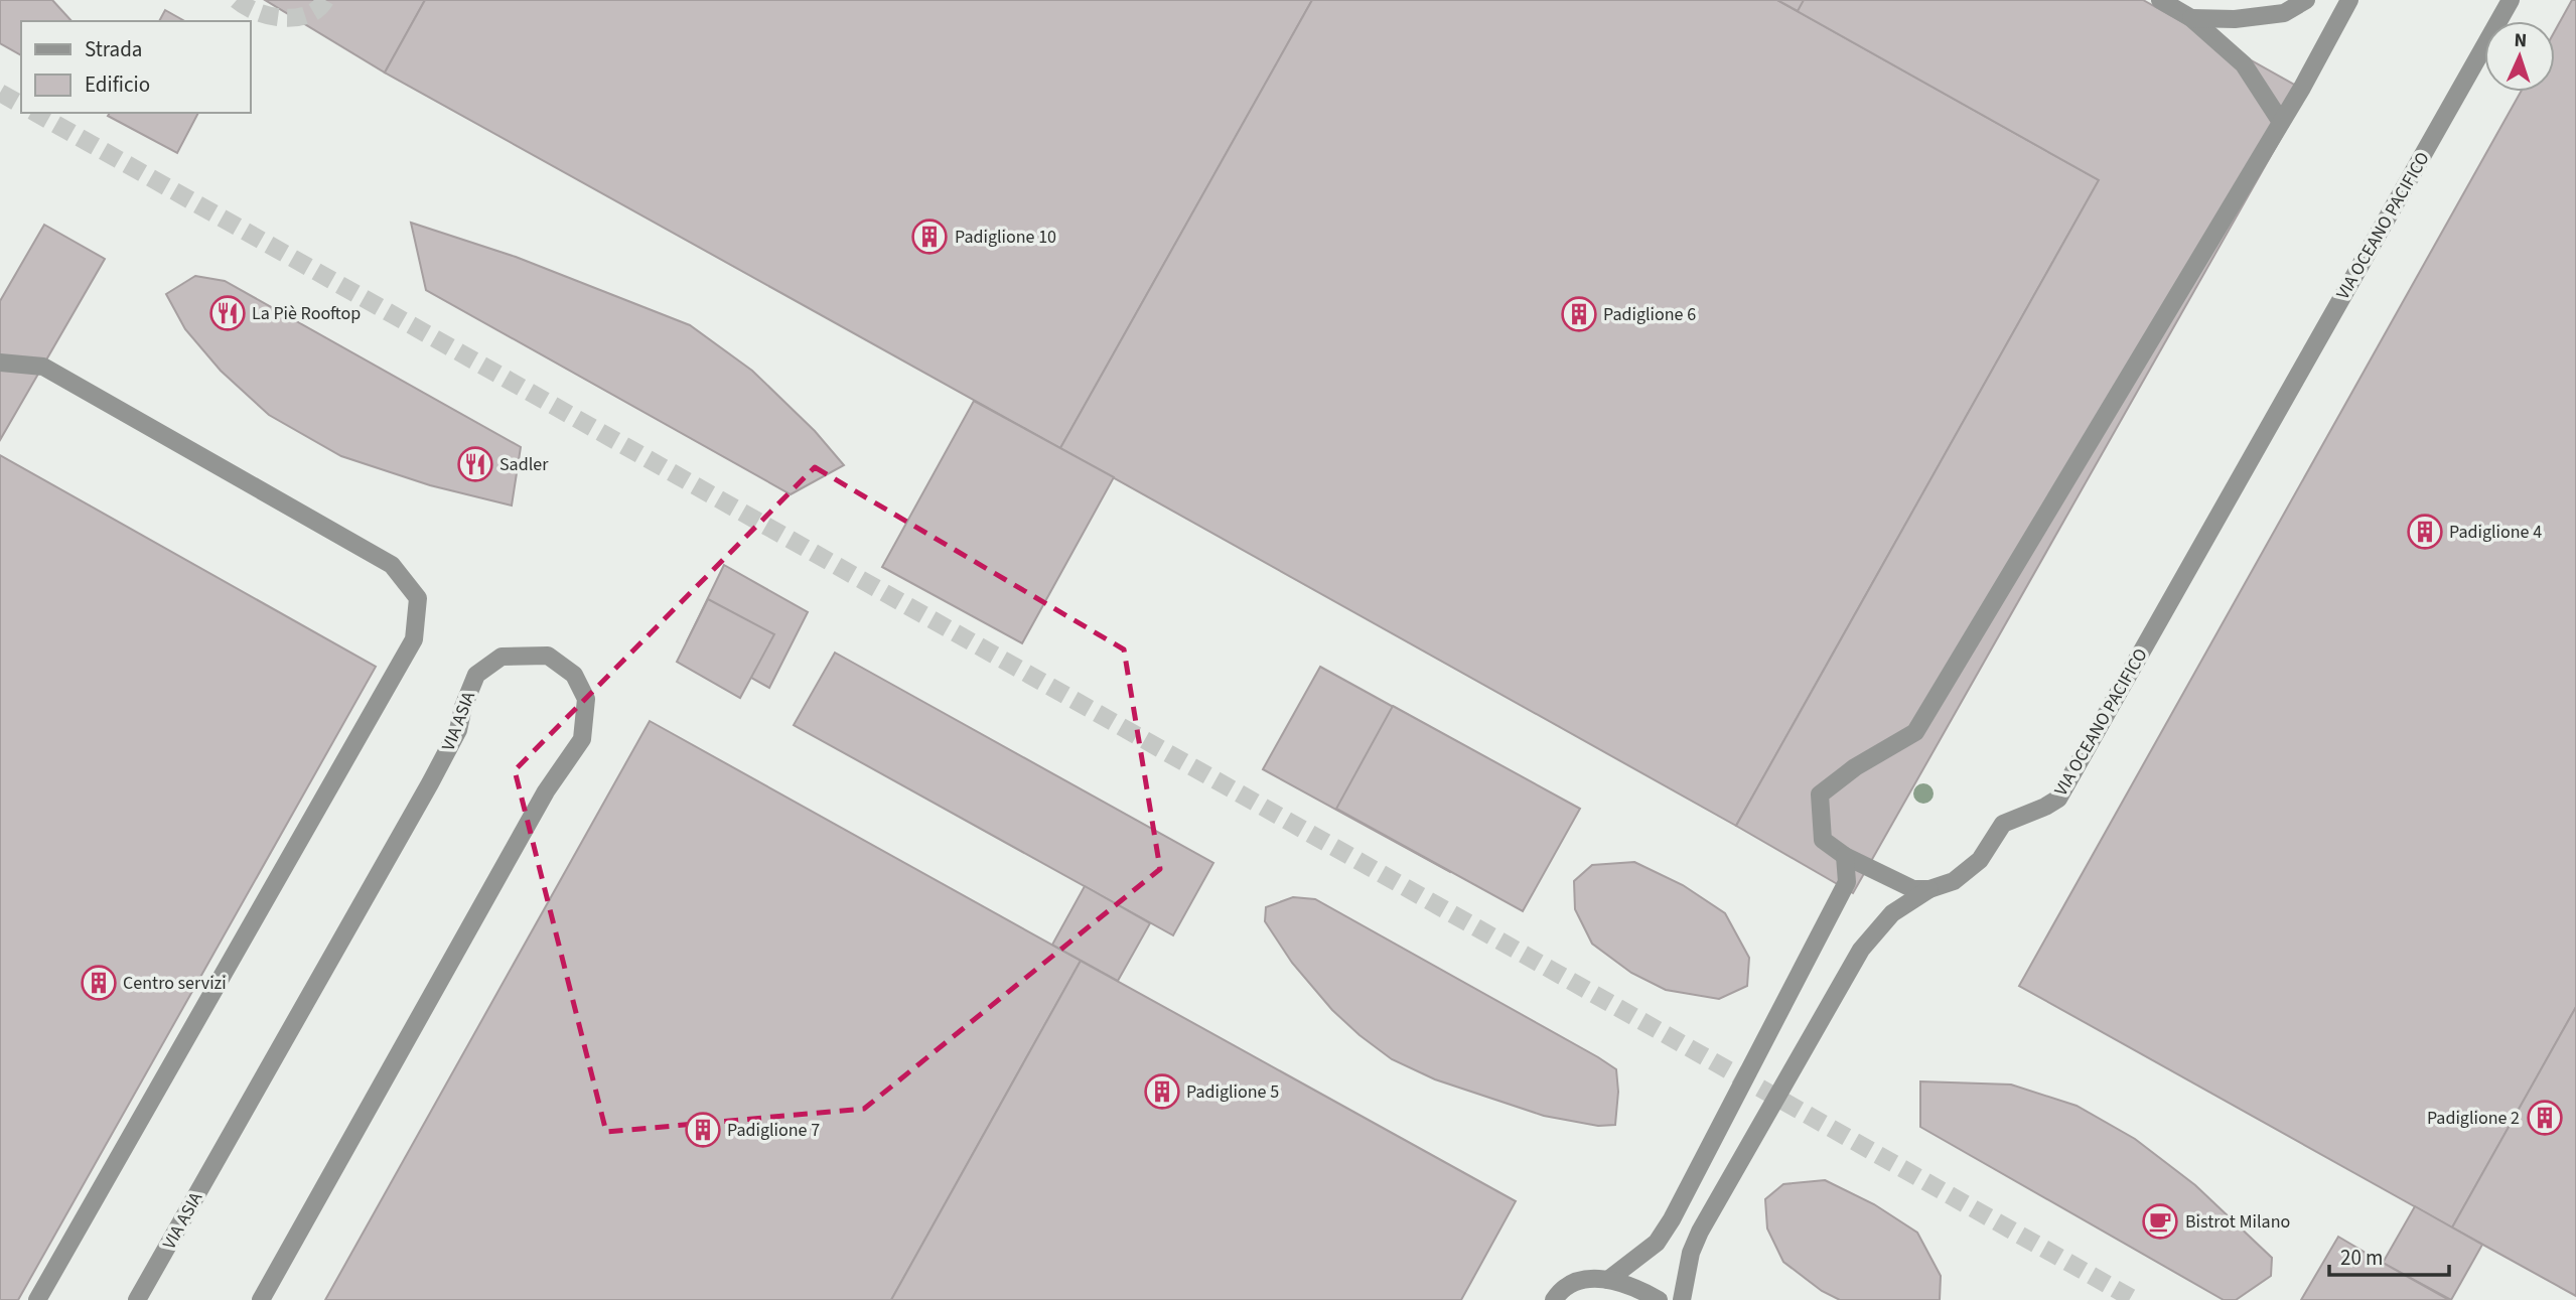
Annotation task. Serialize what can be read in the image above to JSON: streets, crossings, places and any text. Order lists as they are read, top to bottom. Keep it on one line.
{"streets":{"lane":["VIA OCEANO PACIFICO","VIA ASIA"]},"places":{"building":["Padiglione 10","Padiglione 6","Padiglione 4","Centro servizi","Padiglione 5","Padiglione 2","Padiglione 7"],"restaurant":["La Piè Rooftop","Sadler"],"cafe":["Bistrot Milano"]},"legend":["Strada","Edificio"],"scale_bar":"20 m","north":"top"}
